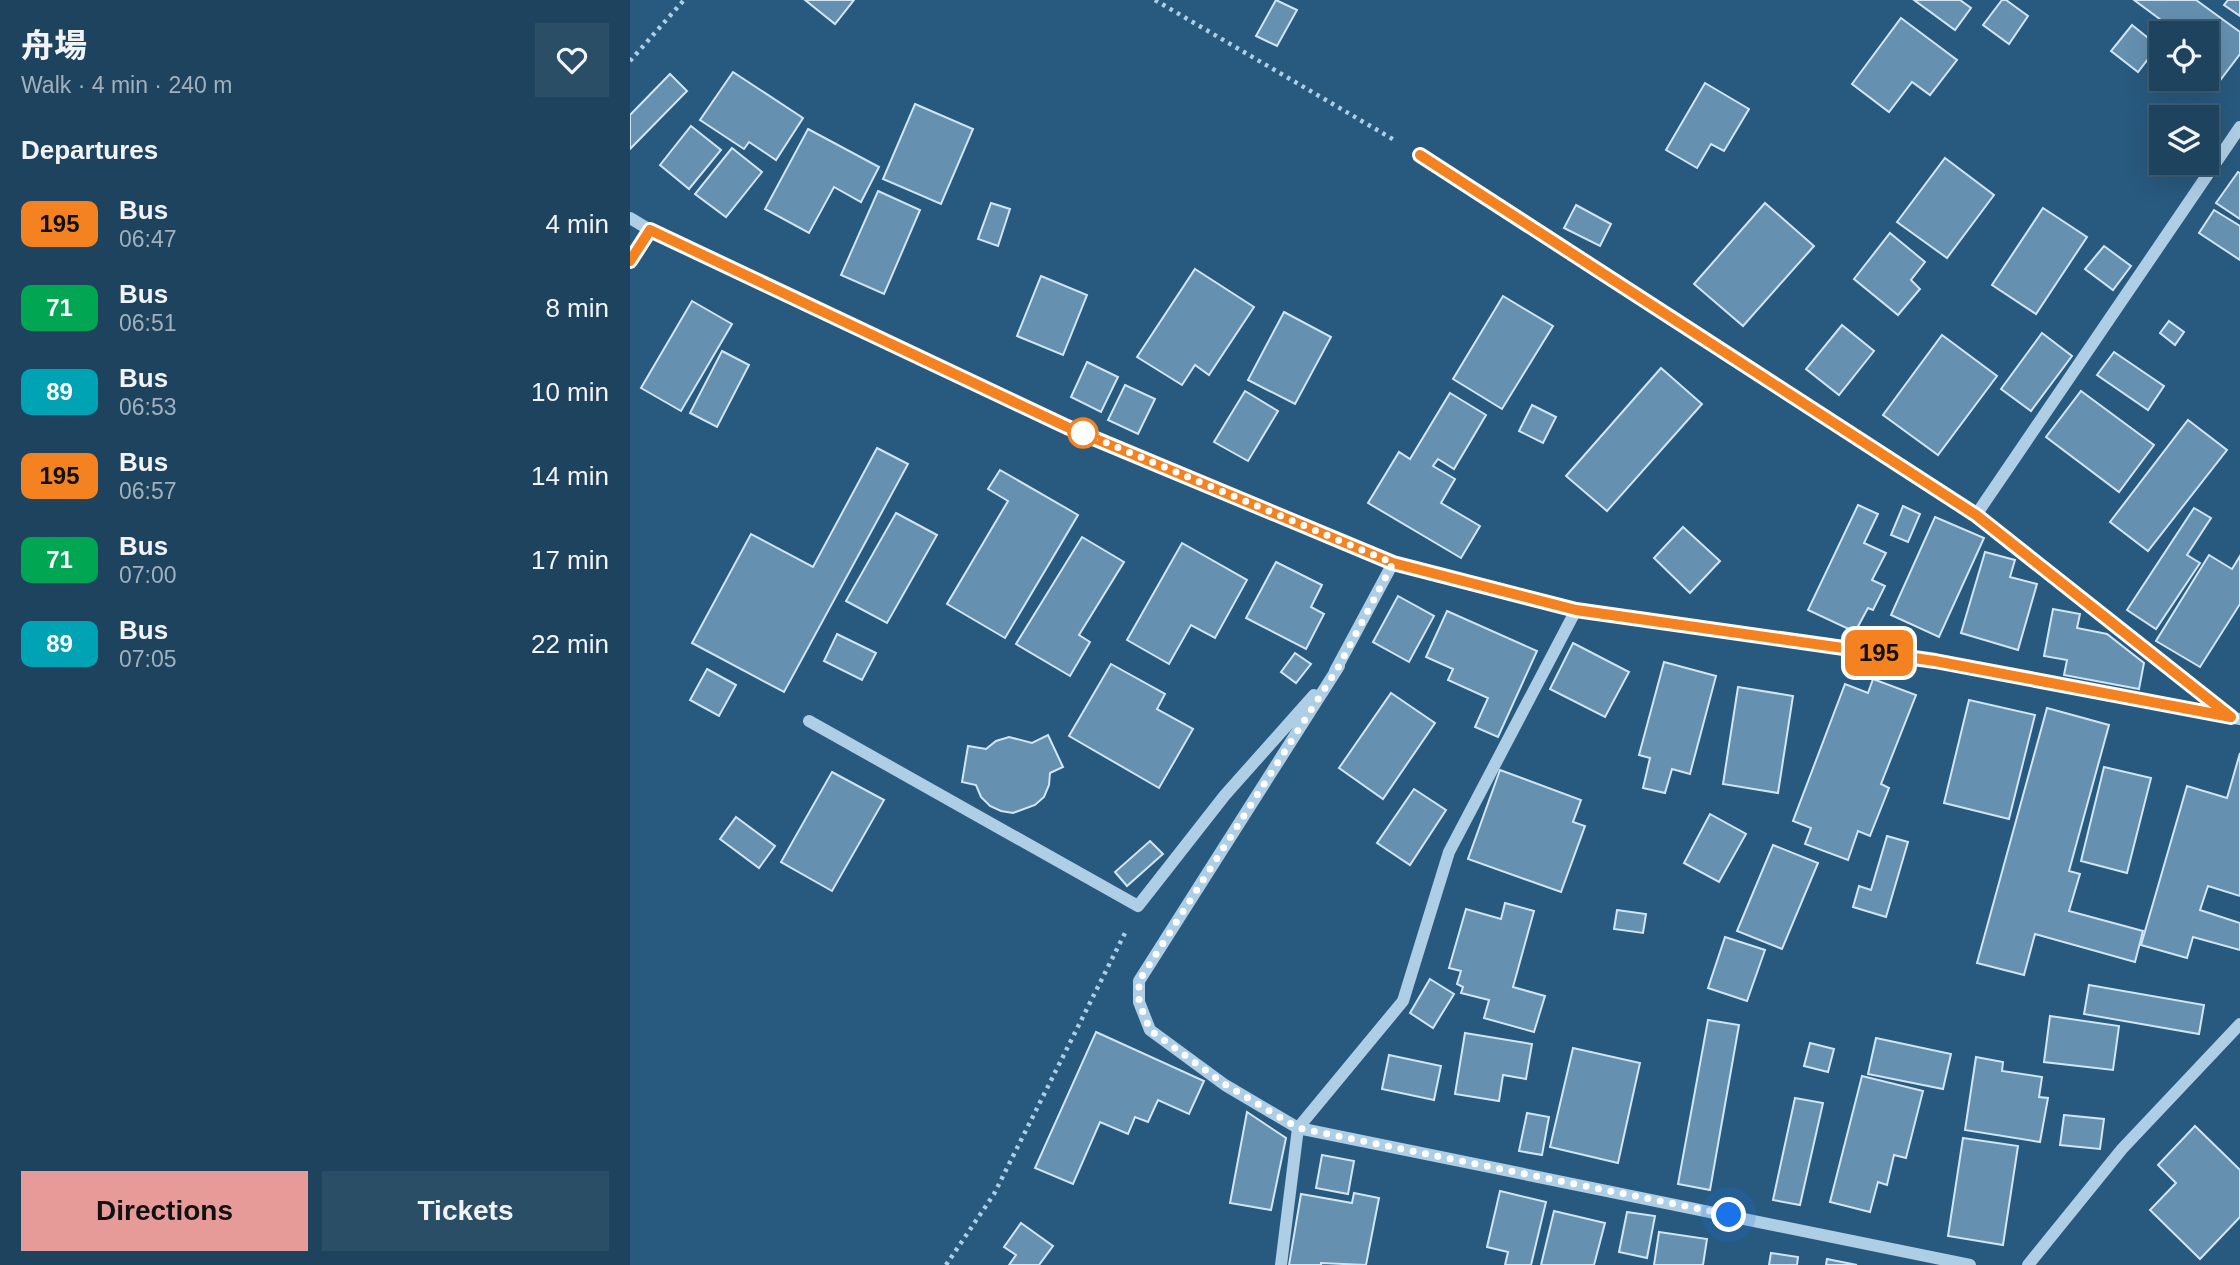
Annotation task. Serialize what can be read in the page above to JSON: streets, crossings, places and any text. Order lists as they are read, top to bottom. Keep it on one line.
{"lines":["bus line 195"],"page":{"heading":[["舟場","Walk · 4 min · 240 m"],"Departures"],"on_map":"195","list":[{"mark":"195","name":"Bus","note":"06:47","value":"4 min"},{"mark":"71","name":"Bus","note":"06:51","value":"8 min"},{"mark":"89","name":"Bus","note":"06:53","value":"10 min"},{"mark":"195","name":"Bus","note":"06:57","value":"14 min"},{"mark":"71","name":"Bus","note":"07:00","value":"17 min"},{"mark":"89","name":"Bus","note":"07:05","value":"22 min"}],"buttons":["Directions","Tickets"]}}
